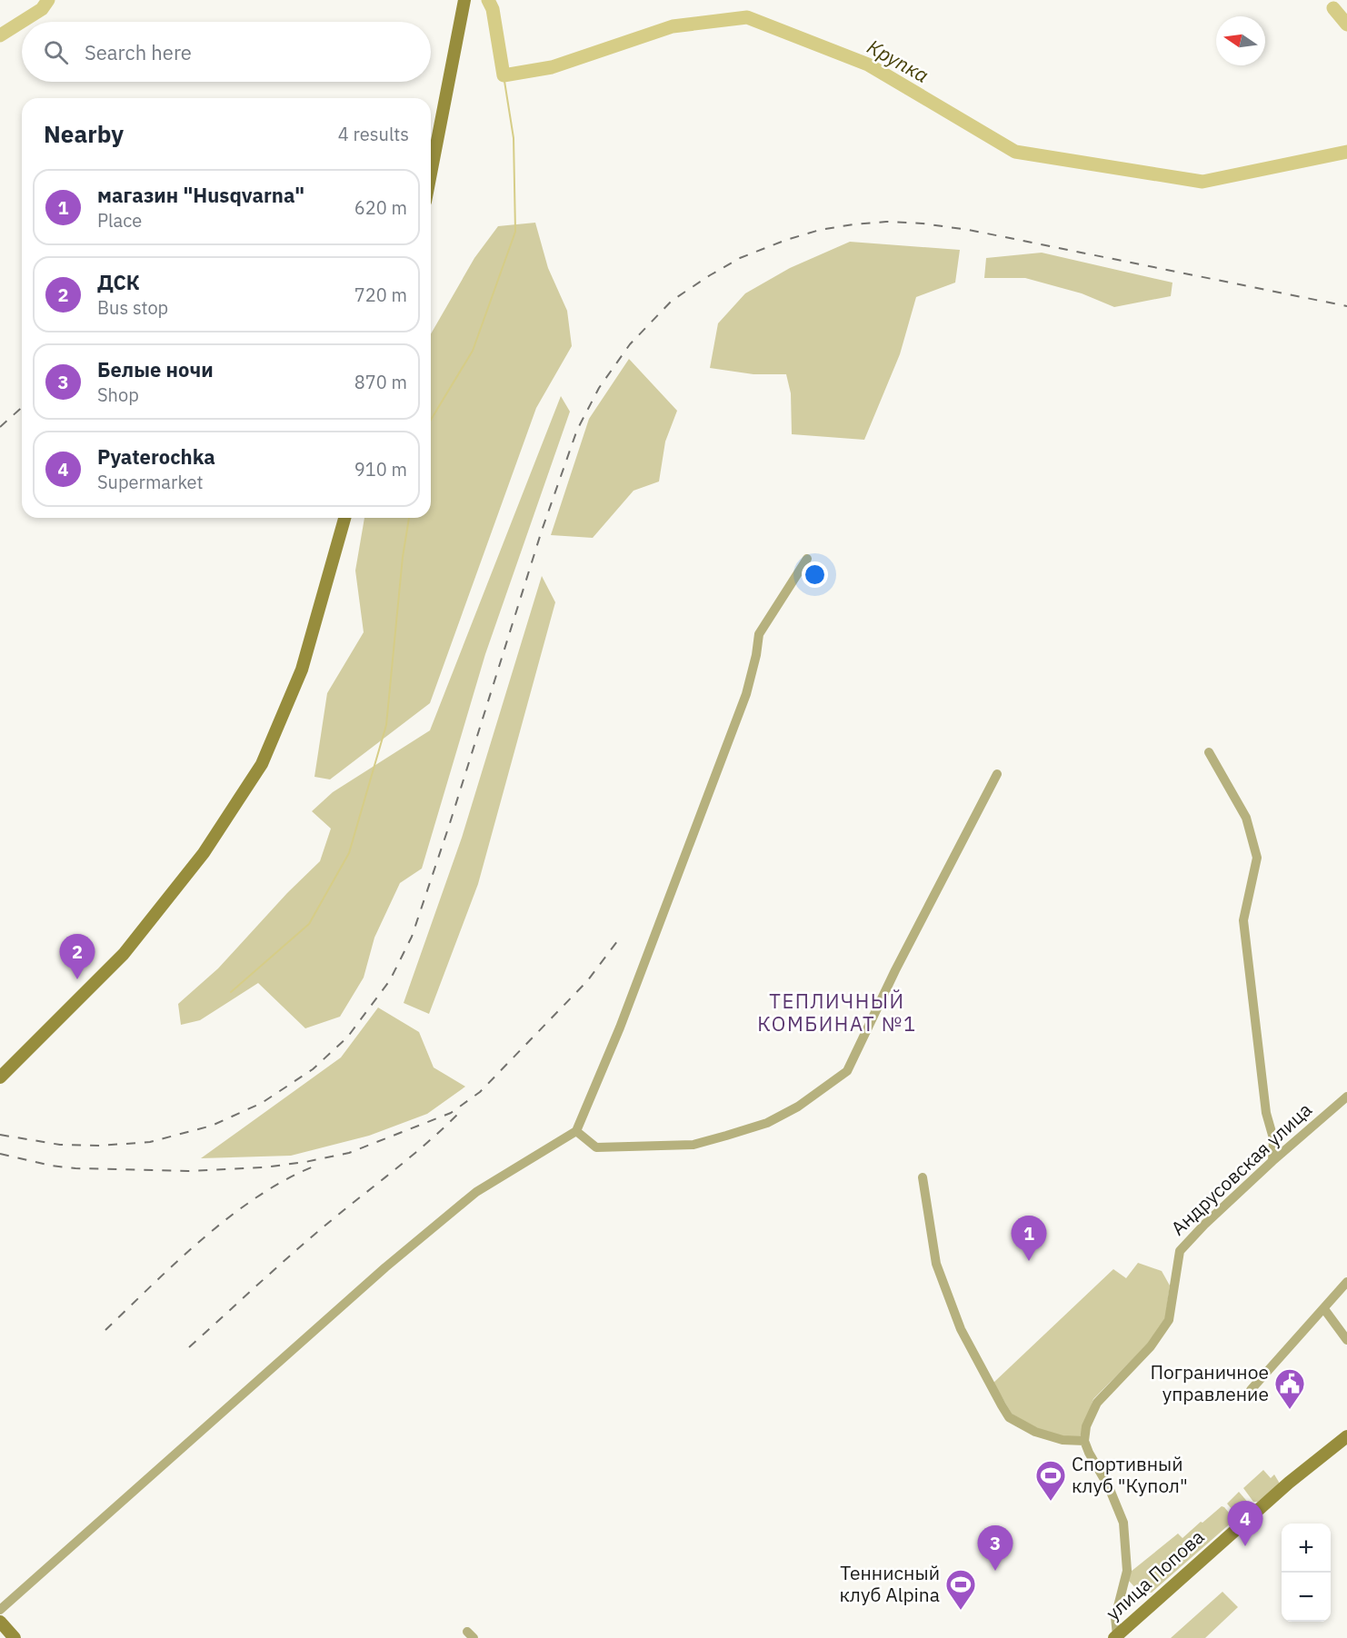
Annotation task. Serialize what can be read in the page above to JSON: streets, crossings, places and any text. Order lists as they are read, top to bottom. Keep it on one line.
{"streets":{"street":["Андрусовская улица","улица Попова"]},"districts":["ТЕПЛИЧНЫЙ КОМБИНАТ №1"],"water":["Крупка"],"places":{"public building":["Пограничное управление"],"sports":["Спортивный клуб \"Купол\"","Теннисный клуб Alpina"]},"north":"left","page":{"search":"Search here","heading":["Nearby","4 results"],"list":[{"mark":"1","name":"магазин \"Husqvarna\"","note":"Place","value":"620 m"},{"mark":"2","name":"ДСК","note":"Bus stop","value":"720 m"},{"mark":"3","name":"Белые ночи","note":"Shop","value":"870 m"},{"mark":"4","name":"Pyaterochka","note":"Supermarket","value":"910 m"}],"pins":["2","1","4","3"],"map_buttons":["+","−"]}}
